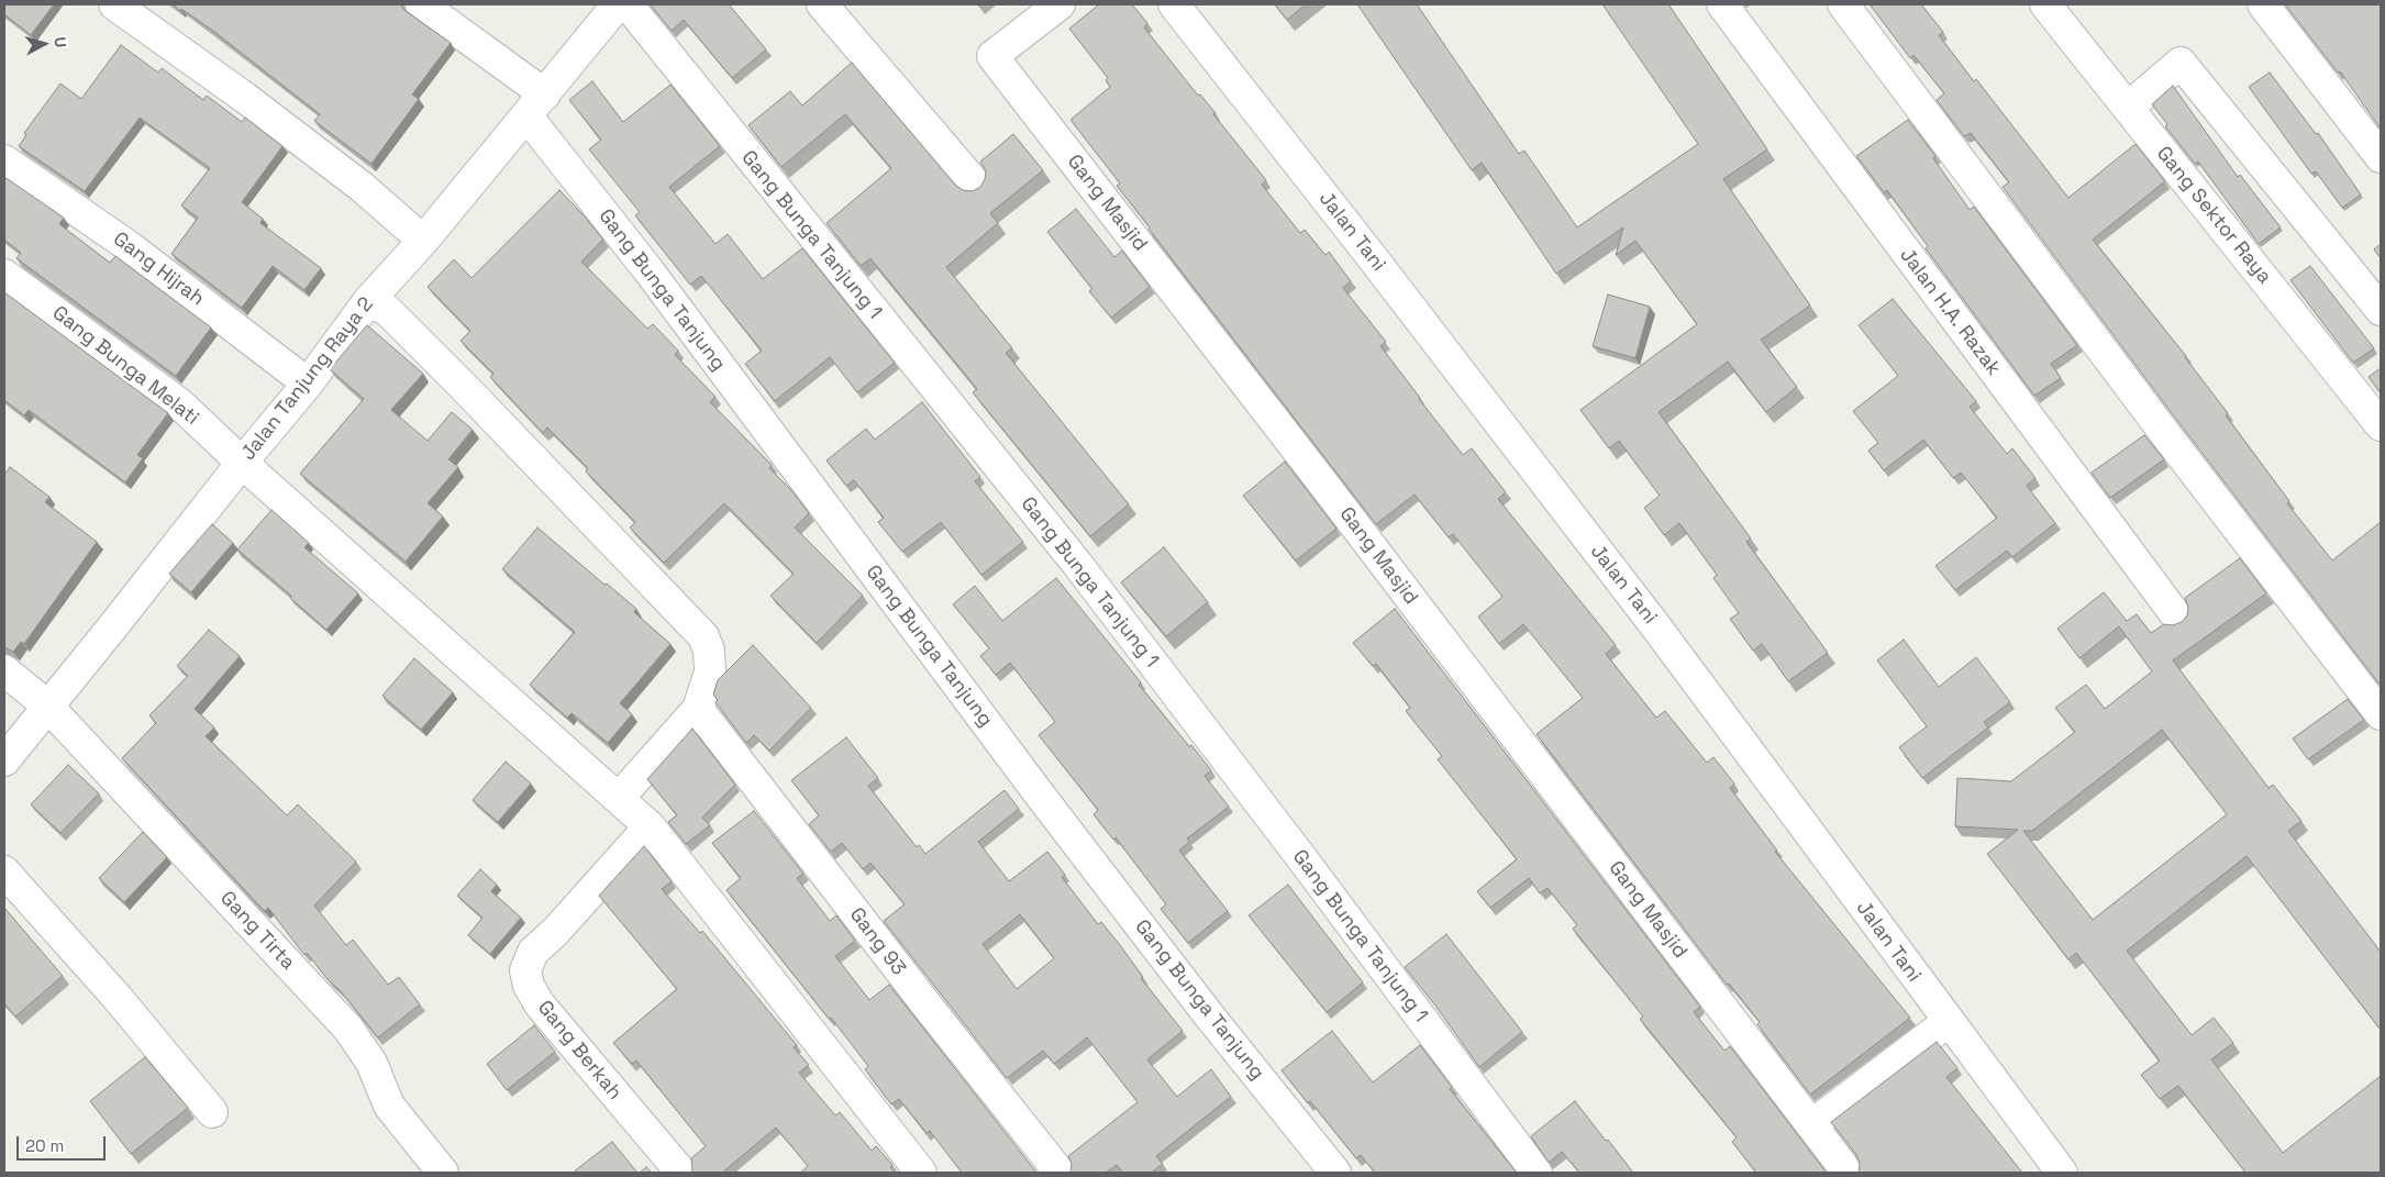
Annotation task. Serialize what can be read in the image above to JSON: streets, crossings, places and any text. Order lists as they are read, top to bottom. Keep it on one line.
{"streets":{"street":["Gang Masjid","Gang Sektor Raya","Jalan Tani","Gang Bunga Tanjung 1","Gang Hijrah","Gang Bunga Tanjung","Jalan H.A. Razak","Gang Bunga Melati","Jalan Tanjung Raya 2","Gang Tirta","Gang 93","Gang Berkah"]},"crossings":[["Gang Hijrah","Jalan Tanjung Raya 2"],["Gang Bunga Tanjung","Jalan Tanjung Raya 2"],["Gang Bunga Melati","Jalan Tanjung Raya 2"],["Gang Bunga Melati","Gang Berkah"],["Jalan Tanjung Raya 2","Gang Tirta"]],"scale_bar":"20 m","north":"right"}
